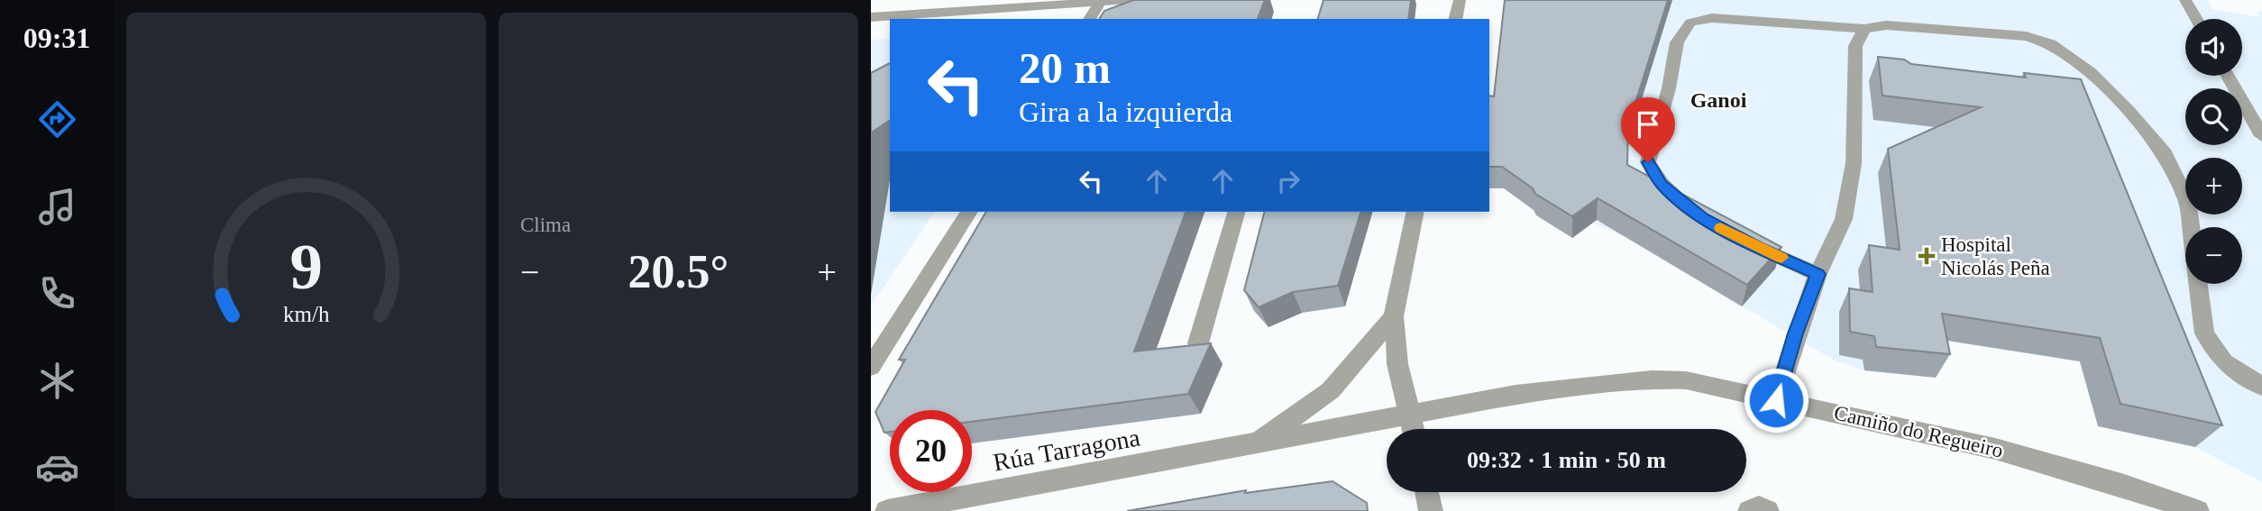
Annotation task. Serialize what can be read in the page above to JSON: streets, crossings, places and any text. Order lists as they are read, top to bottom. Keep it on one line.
{"streets":{"street":["Camiño do Regueiro","Rúa Tarragona"]},"crossings":[["Camiño do Regueiro","Rúa Tarragona"]],"districts":["Ganoi"],"places":{"health":["Hospital Nicolás Peña"]},"page":{"tabs":"09:31","tile":"Clima","map_buttons":["+","−"],"turn":["20 m","Gira a la izquierda"],"heat":["−","20.5°","+"],"limit":"20","trip":"09:32 · 1 min · 50 m","gauge":["9","km/h"]}}
